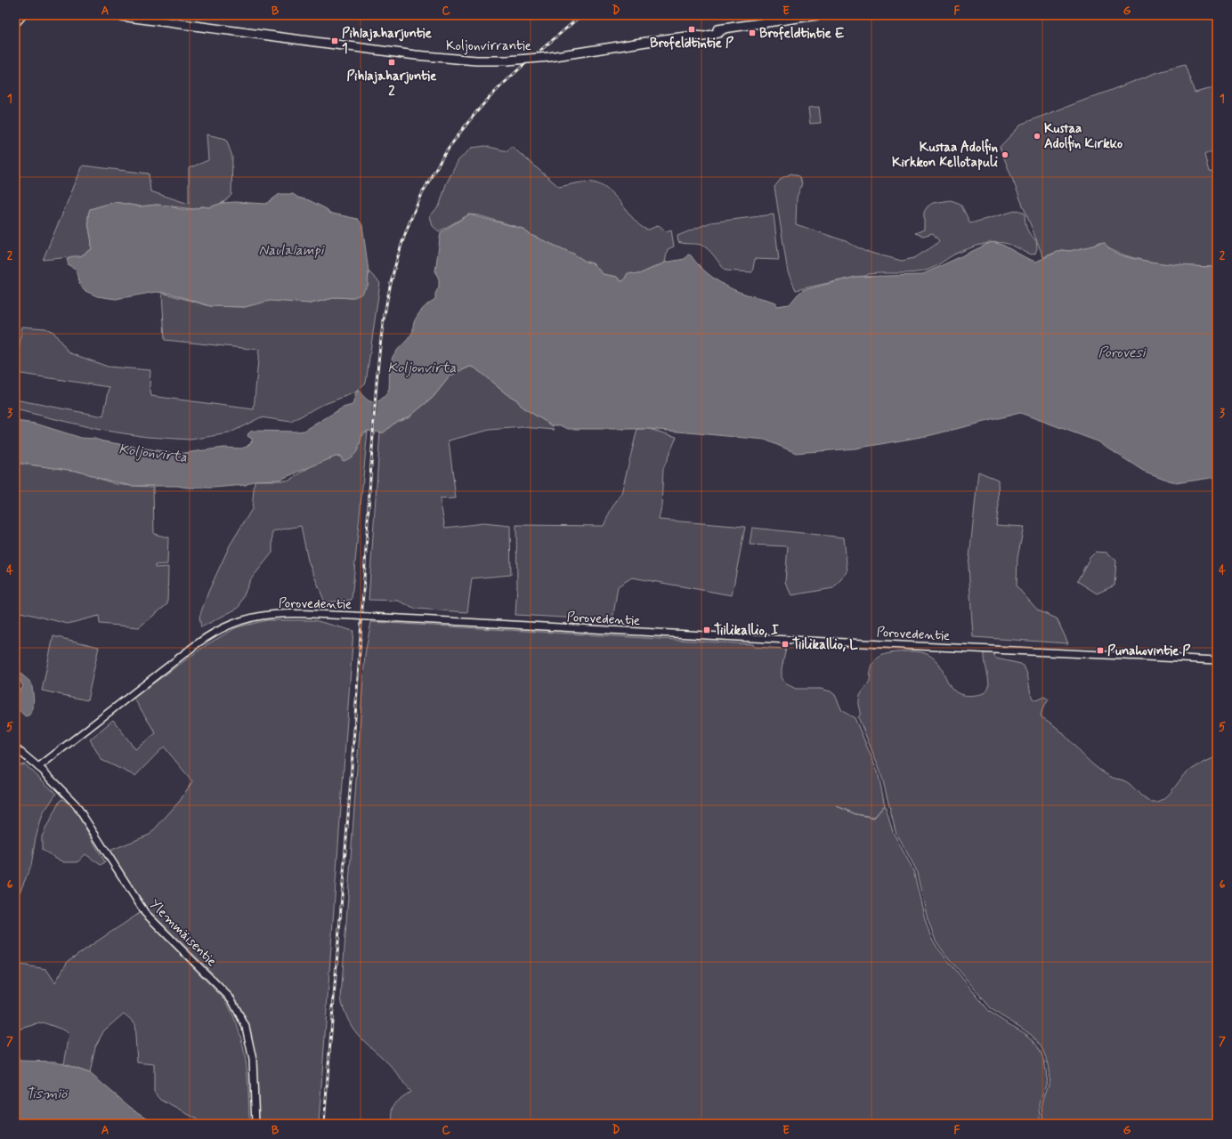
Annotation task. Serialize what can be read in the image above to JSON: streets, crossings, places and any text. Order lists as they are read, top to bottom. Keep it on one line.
{"streets":{"main road":["Koljonvirrantie"],"street":["Porovedentie","Ylemmäisentie"]},"crossings":[["Porovedentie","Ylemmäisentie"]],"water":["Naulalampi","Porovesi","Koljonvirta","Tismiö"],"places":{"transit":["Brofeldtintie P","Brofeldtintie E","Pihlajaharjuntie 1","Pihlajaharjuntie 2","Tiilikallio, I","Tiilikallio, L","Punahovintie P"],"other":["Kustaa Adolfin Kirkko","Kustaa Adolfin Kirkkon Kellotapuli"]},"grid":{"columns":["A","B","C","D","E","F","G"],"rows":["1","2","3","4","5","6","7"]}}
